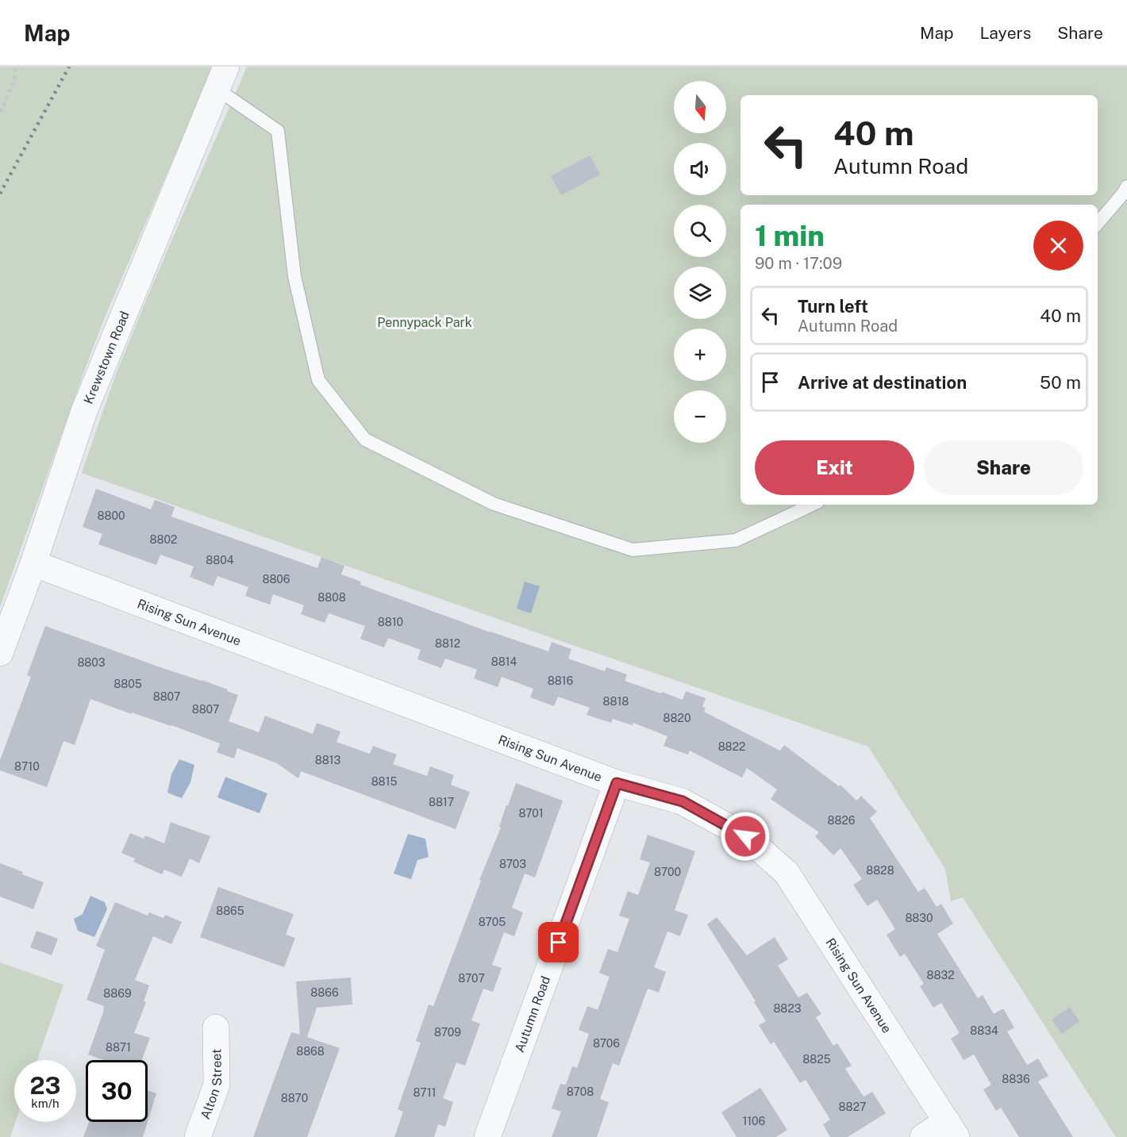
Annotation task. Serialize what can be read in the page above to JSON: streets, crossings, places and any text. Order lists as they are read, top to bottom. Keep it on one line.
{"streets":{"street":["Krewstown Road","Rising Sun Avenue","Autumn Road","Alton Street"]},"crossings":[["Krewstown Road","Rising Sun Avenue"],["Rising Sun Avenue","Autumn Road"]],"parks":["Pennypack Park"],"house_numbers":["8800","8802","8804","8806","8808","8810","8812","8814","8803","8816","8805","8807","8818","8807","8820","8822","8813","8710","8815","8817","8701","8826","8703","8828","8700","8865","8830","8705","8832","8707","8866","8869","8823","8834","8709","8706","8871","8868","8825","8836","8708","8711","8870","8827","1106"],"north":"bottom","page":{"header":"Map","nav":["Map","Layers","Share"],"map_buttons":["+","−"],"turn":["40 m","Autumn Road"],"heading":["1 min","90 m · 17:09"],"list":[{"name":"Turn left","note":"Autumn Road","value":"40 m"},{"name":"Arrive at destination","value":"50 m"}],"buttons":["Exit","Share"],"speed":"23 km/h","limit":"30"}}
